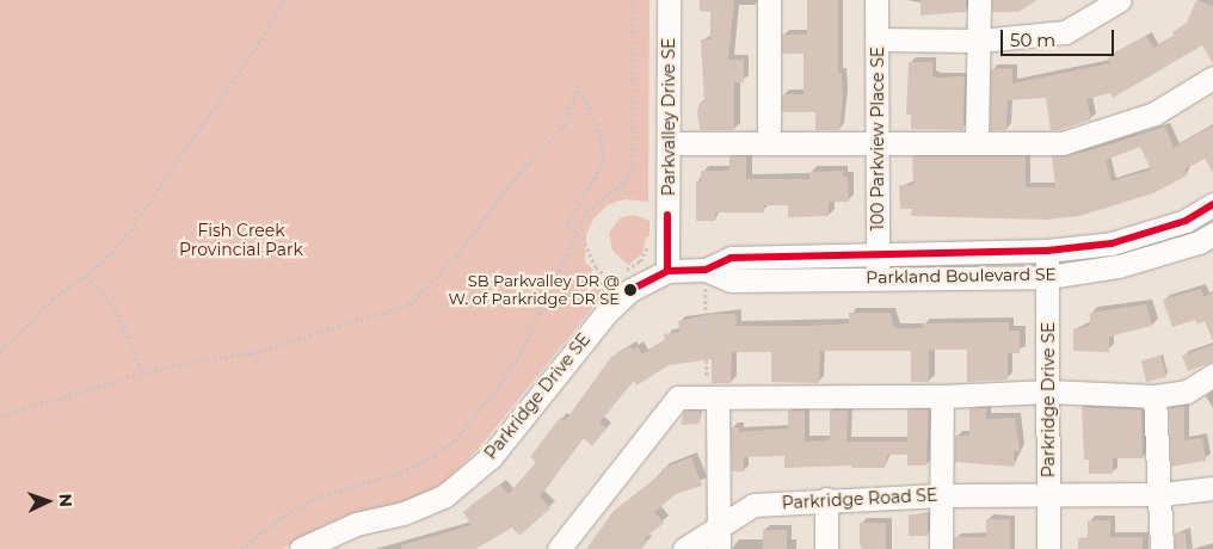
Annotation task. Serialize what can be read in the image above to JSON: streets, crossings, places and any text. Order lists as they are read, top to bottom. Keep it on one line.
{"streets":{"street":["Parkvalley Drive SE","100 Parkview Place SE","Parkland Boulevard SE","Parkridge Drive SE","Parkridge Road SE"]},"crossings":[["Parkvalley Drive SE","Parkland Boulevard SE"],["Parkvalley Drive SE","Parkridge Drive SE"],["100 Parkview Place SE","Parkland Boulevard SE"],["Parkland Boulevard SE","Parkridge Drive SE"],["Parkridge Drive SE","Parkridge Road SE"]],"parks":["Fish Creek Provincial Park"],"places":["SB Parkvalley DR @ W. of Parkridge DR SE"],"scale_bar":"50 m","north":"right"}
